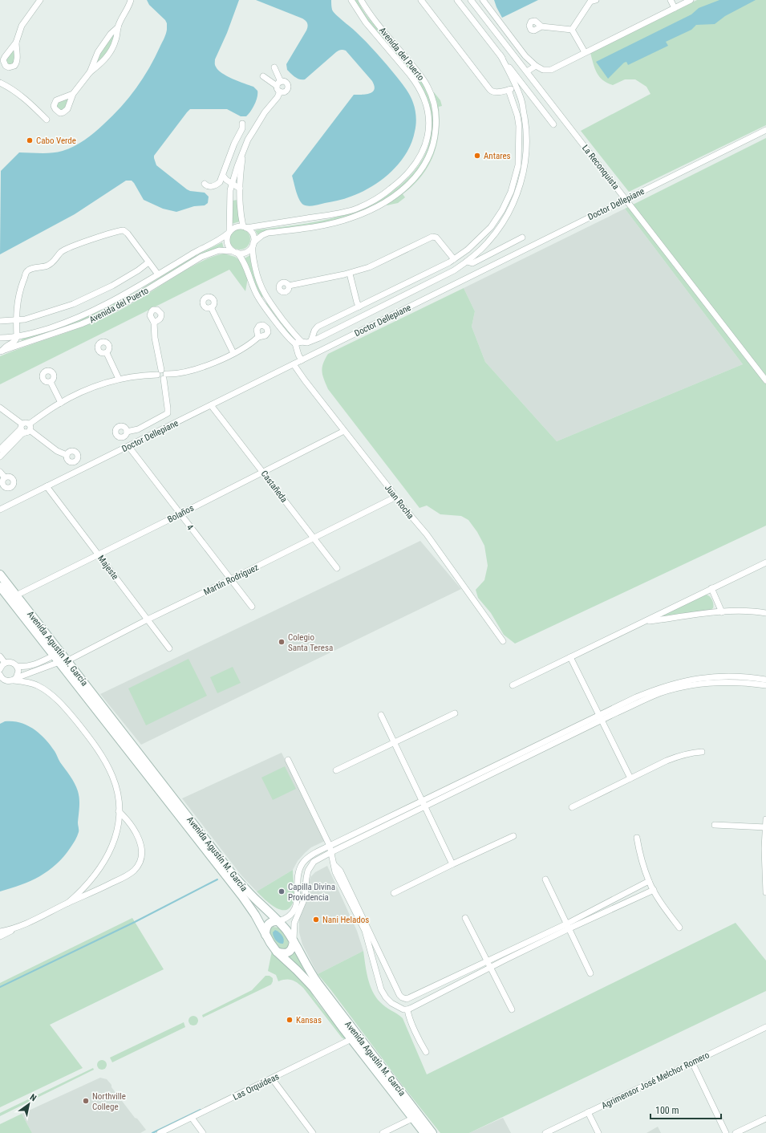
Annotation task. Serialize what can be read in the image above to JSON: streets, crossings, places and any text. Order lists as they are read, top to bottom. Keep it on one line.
{"streets":{"main road":["Avenida Agustín M. García"],"street":["Avenida del Puerto","La Reconquista","Doctor Dellepiane","Castañeda","Juan Rocha","Bolaños","4","Majeste","Martín Rodríguez","Agrimensor José Melchor Romero","Las Orquídeas"]},"crossings":[["La Reconquista","Doctor Dellepiane"],["Doctor Dellepiane","Castañeda"],["Doctor Dellepiane","Juan Rocha"],["Doctor Dellepiane","4"],["Doctor Dellepiane","Majeste"],["Castañeda","Bolaños"],["Castañeda","Martín Rodríguez"],["Juan Rocha","Bolaños"],["Juan Rocha","Martín Rodríguez"],["Bolaños","4"],["Bolaños","Majeste"],["Bolaños","Avenida Agustín M. García"],["4","Martín Rodríguez"],["Majeste","Martín Rodríguez"],["Martín Rodríguez","Avenida Agustín M. García"],["Avenida Agustín M. García","Las Orquídeas"]],"places":["Cabo Verde","Antares","Colegio Santa Teresa","Capilla Divina Providencia","Nani Helados","Kansas","Northville College"],"scale_bar":"100 m","north":"top right"}
